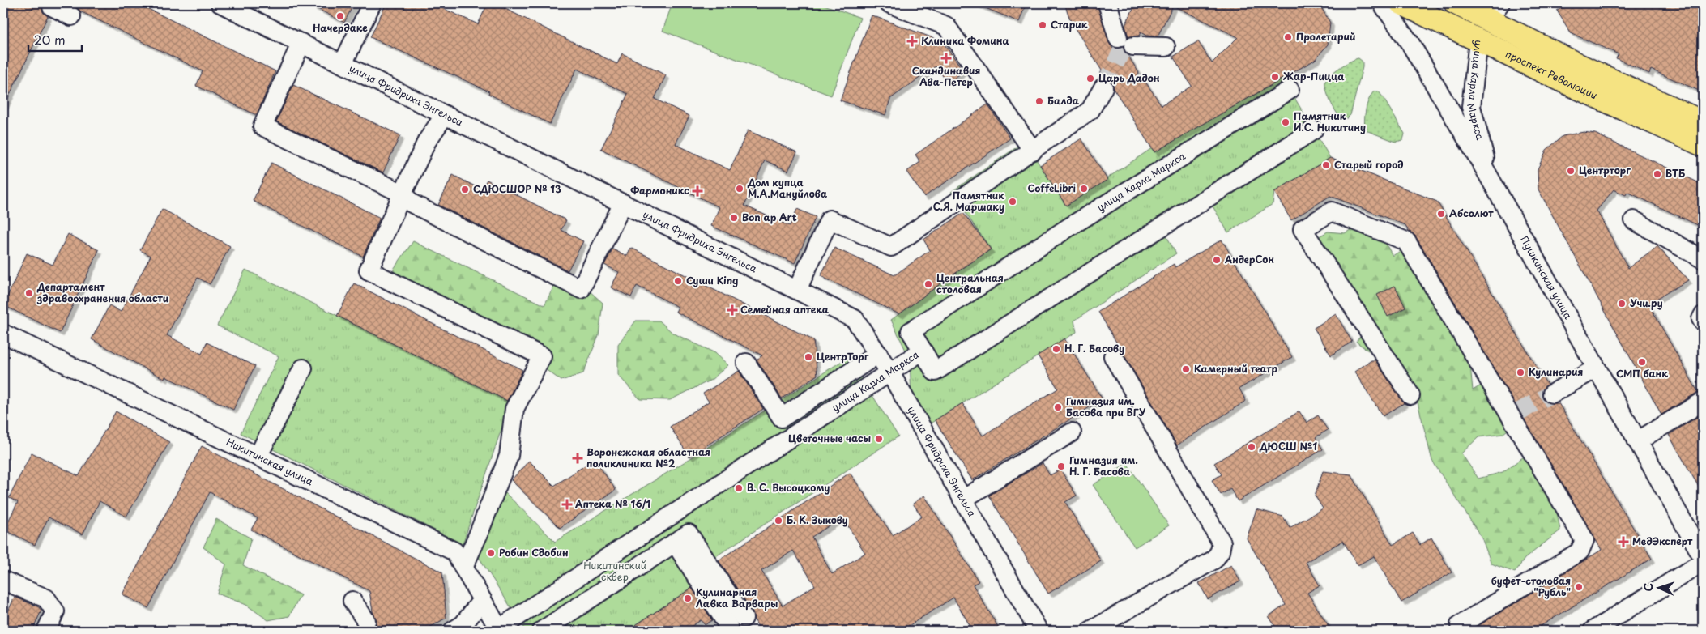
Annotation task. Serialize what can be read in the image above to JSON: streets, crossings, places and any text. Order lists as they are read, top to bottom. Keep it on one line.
{"streets":{"main road":["проспект Революции","улица Карла Маркса"],"street":["улица Фридриха Энгельса","Пушкинская улица","Никитинская улица"]},"crossings":[["проспект Революции","улица Карла Маркса"],["улица Карла Маркса","улица Фридриха Энгельса"],["улица Карла Маркса","Пушкинская улица"],["улица Карла Маркса","Никитинская улица"]],"parks":["Никитинский сквер"],"places":{"other":["Начердаке","Старик","Пролетарий","Жар-Пицца","Царь Дадон","Балда","Памятник И.С. Никитину","Старый город","Центрторг","ВТБ","Дом купца М.А.Мануйлова","CoffeLibri","СДЮСШОР № 13","Памятник С.Я. Маршаку","Абсолют","Bon ap Art","АндерСон","Суши King","Центральная столовая","Департамент здравоохранения области","Учи.ру","Н. Г. Басову","ЦентрТорг","СМП банк","Камерный театр","Кулинария","Гимназия им. Басова при ВГУ","Цветочные часы","ДЮСШ №1","Гимназия им. Н. Г. Басова","В. С. Высоцкому","Б. К. Зыкову","Робин Сдобин","буфет-столовая \"Рубль\"","Кулинарная Лавка Варвары"],"health":["Клиника Фомина","Скандинавия Ава-Петер","Фармоникс","Семейная аптека","Воронежская областная поликлиника №2","Аптека № 16/1","МедЭксперт"]},"scale_bar":"20 m","north":"left"}
